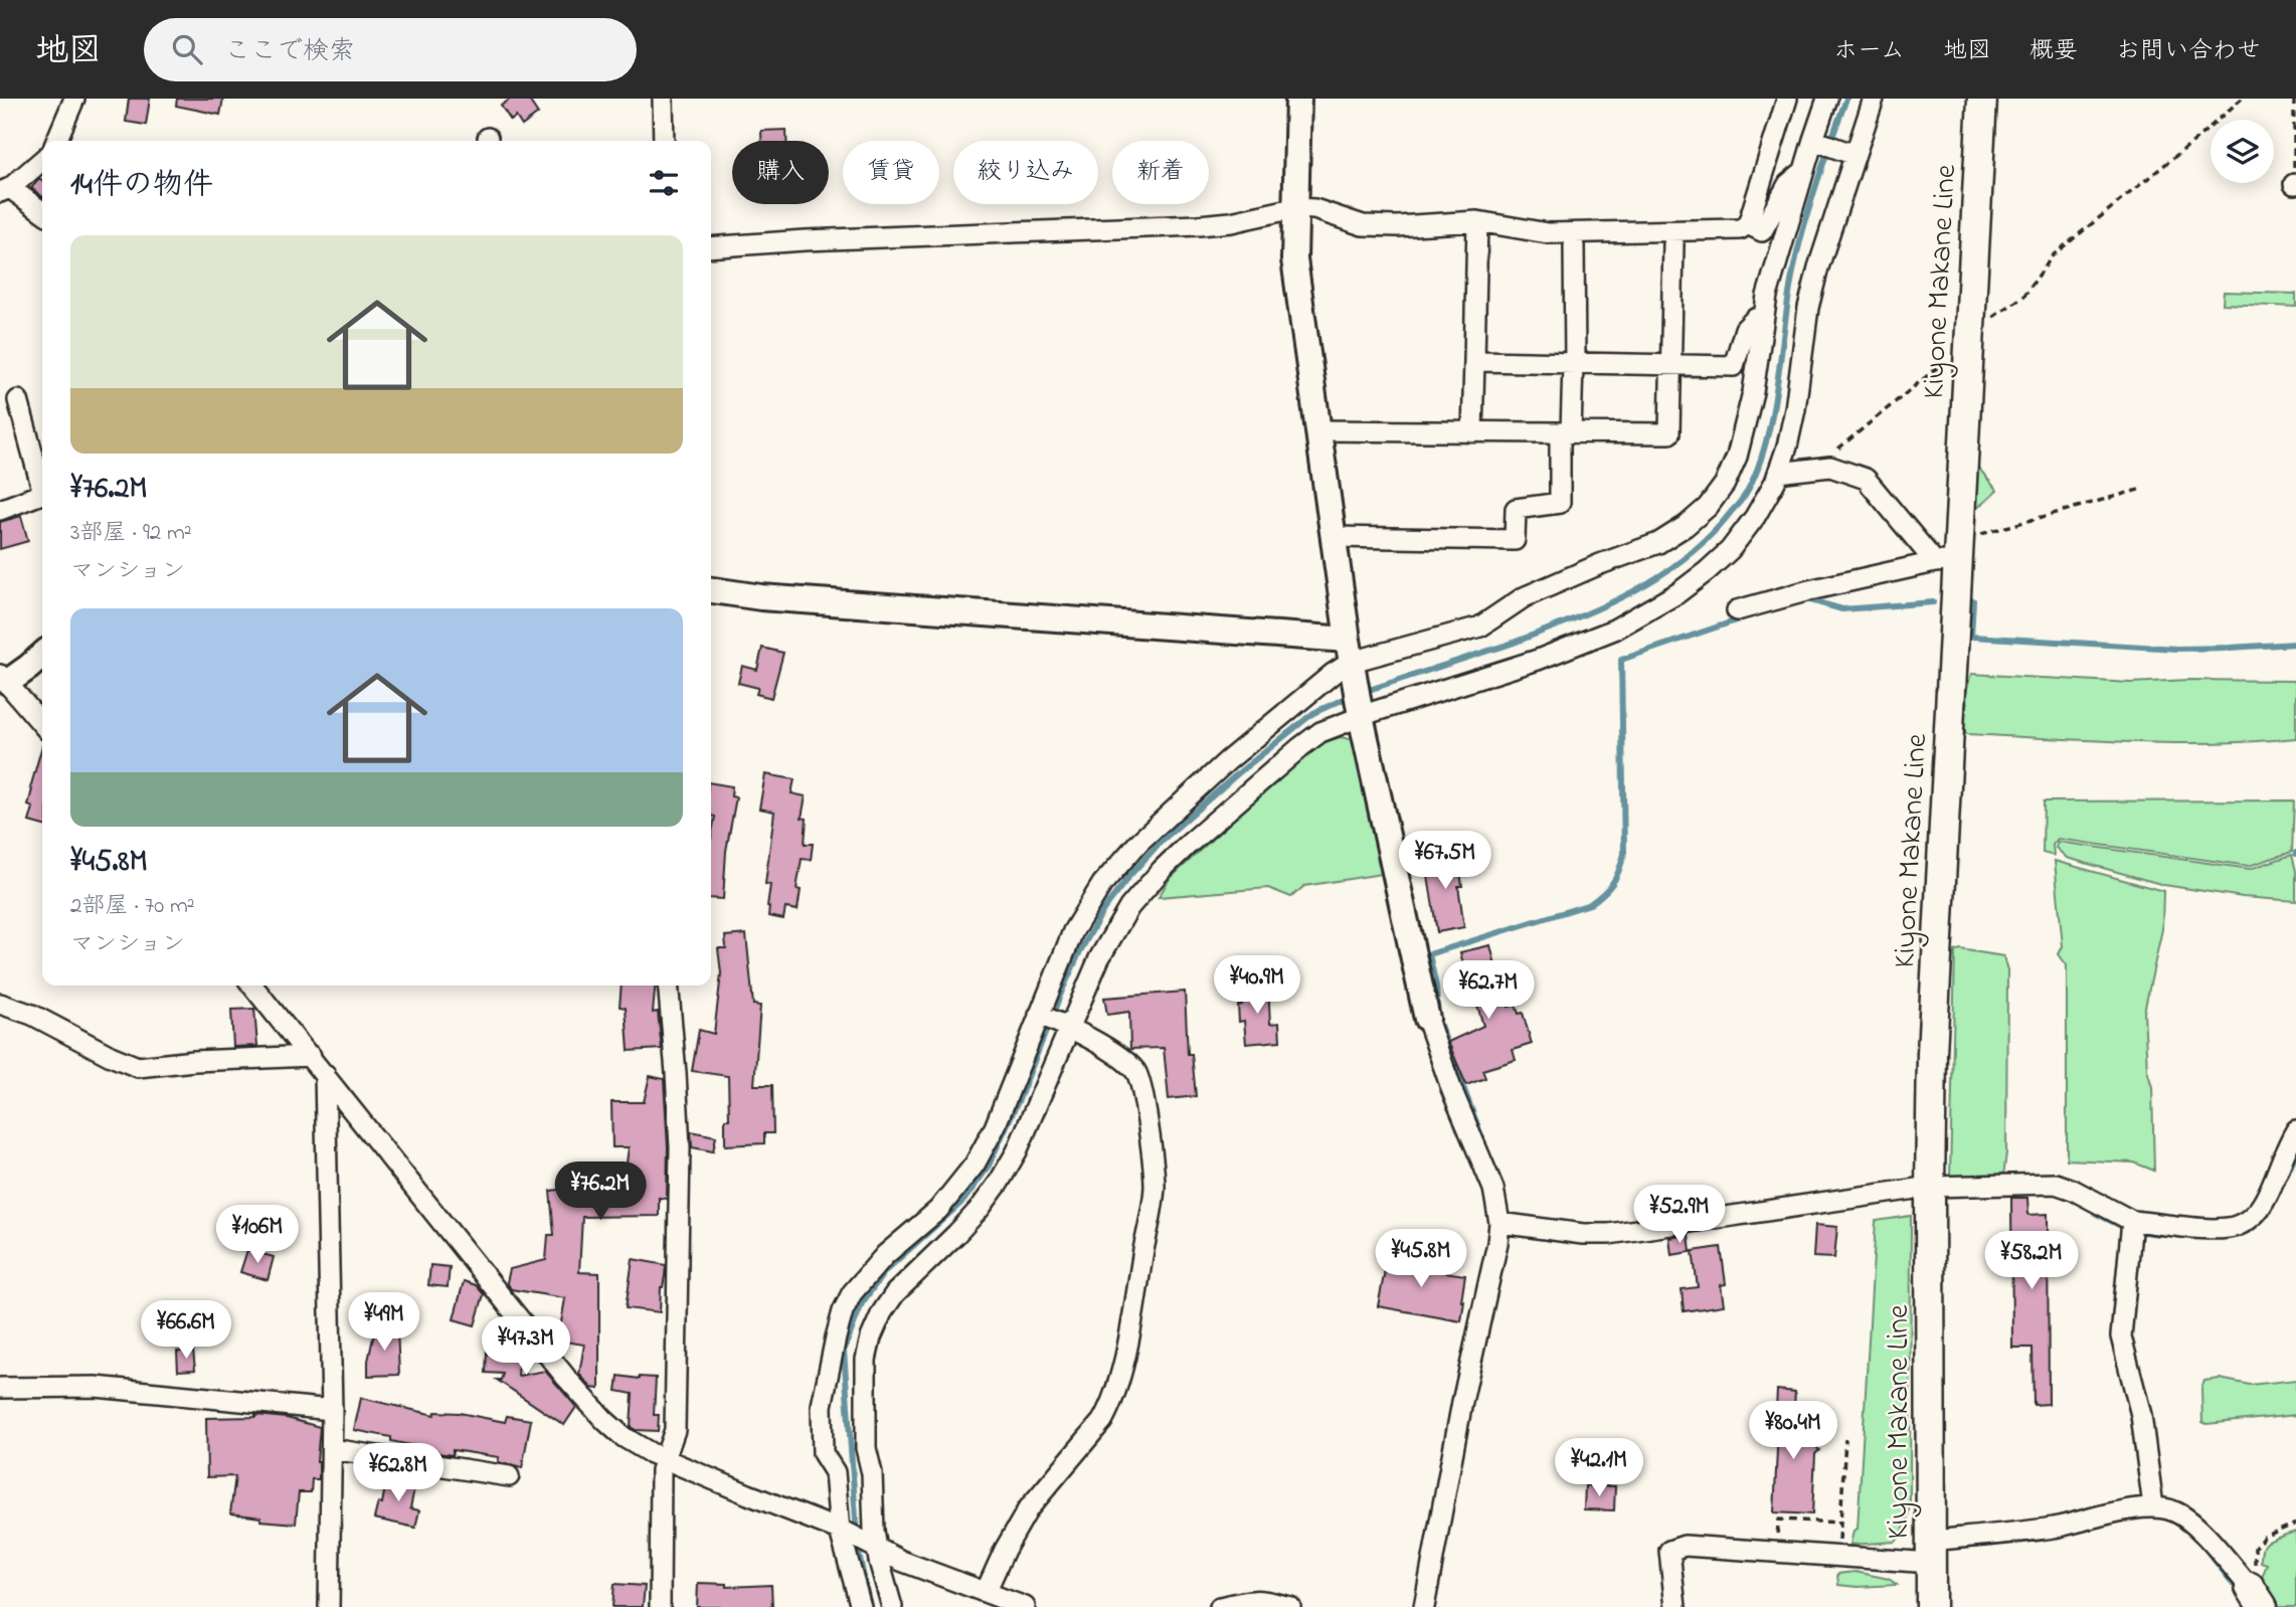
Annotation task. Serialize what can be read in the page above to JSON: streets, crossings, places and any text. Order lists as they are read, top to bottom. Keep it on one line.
{"streets":{"main road":["Kiyone Makane Line"]},"page":{"header":"地図","search":"ここで検索","nav":["ホーム","地図","概要","お問い合わせ"],"chip":["購入","賃貸","絞り込み","新着"],"heading":"14件の物件","list":[{"name":"¥76.2M","note":"3部屋 · 92 m² · マンション"},{"name":"¥45.8M","note":"2部屋 · 70 m² · マンション"}],"price":["¥67.5M","¥40.9M","¥62.7M","¥76.2M","¥52.9M","¥106M","¥45.8M","¥58.2M","¥49M","¥66.6M","¥47.3M","¥80.4M","¥42.1M","¥62.8M"]}}
